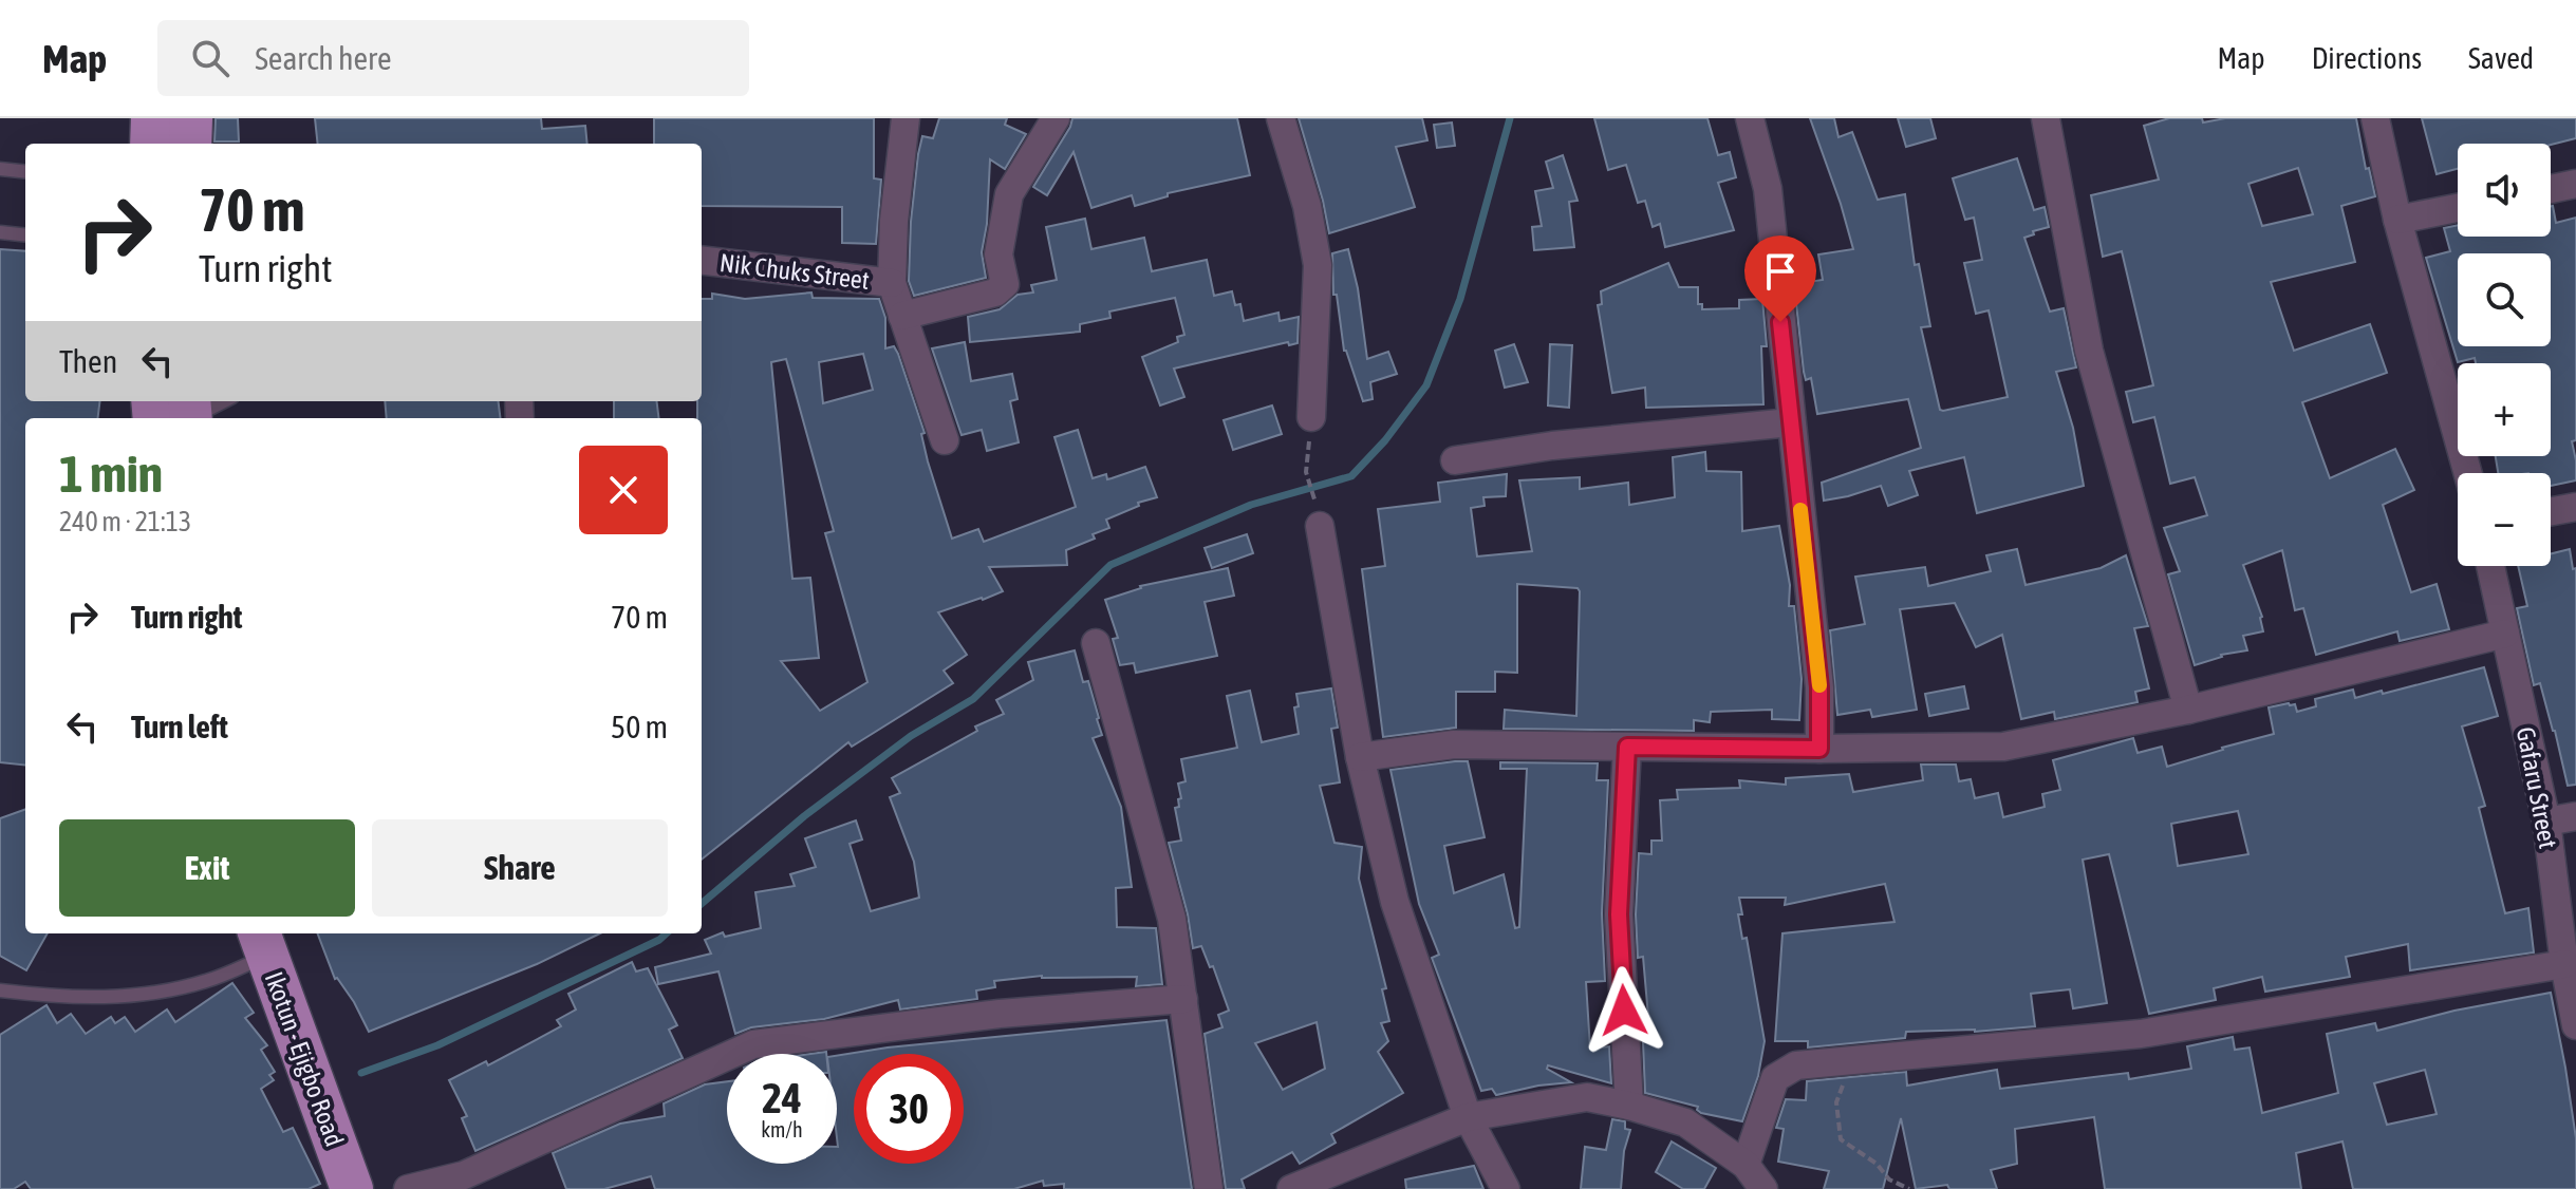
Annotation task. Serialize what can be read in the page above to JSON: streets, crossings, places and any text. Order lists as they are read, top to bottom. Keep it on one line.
{"streets":{"main road":["Ikotun - Ejigbo Road"],"street":["Nik Chuks Street","Gafaru Street"]},"page":{"header":"Map","search":"Search here","nav":["Map","Directions","Saved"],"map_buttons":["+","−"],"turn":["70 m","Turn right"],"then":"Then","heading":["1 min","240 m · 21:13"],"list":[{"name":"Turn right","value":"70 m"},{"name":"Turn left","value":"50 m"}],"buttons":["Exit","Share"],"speed":"24 km/h","limit":"30"}}
